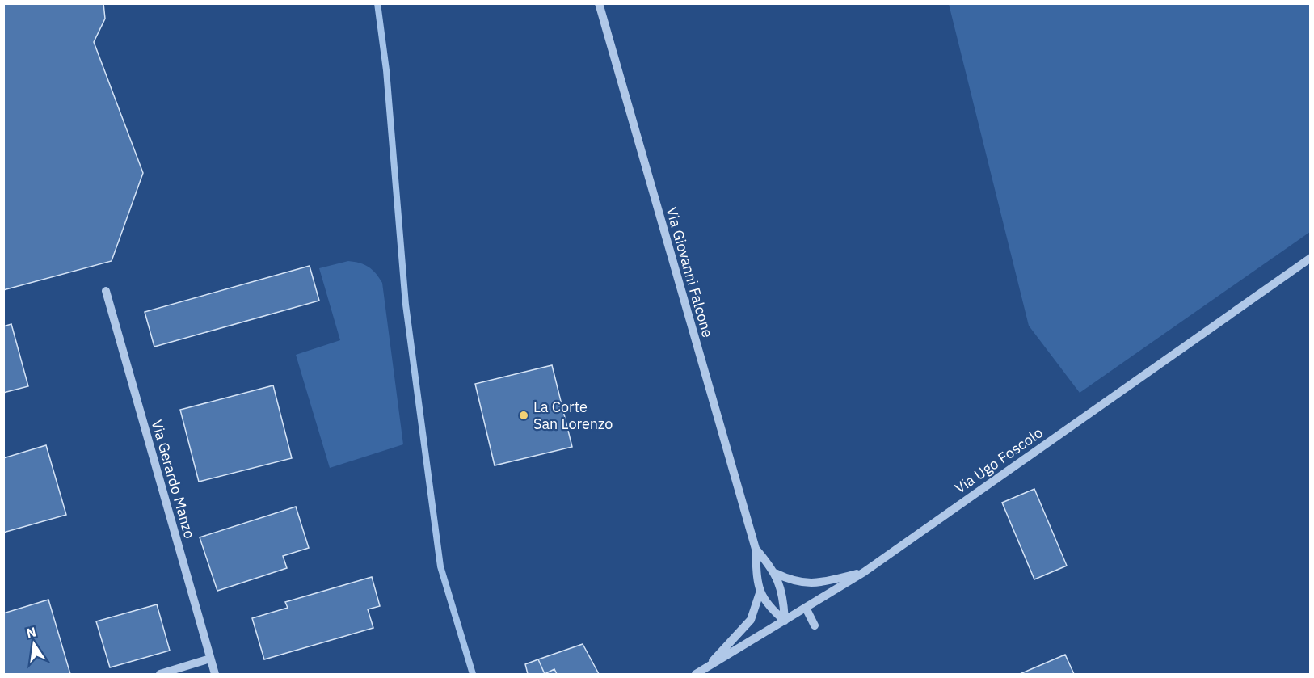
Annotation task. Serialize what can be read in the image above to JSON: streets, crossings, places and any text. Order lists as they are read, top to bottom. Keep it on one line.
{"streets":{"street":["Via Giovanni Falcone","Via Ugo Foscolo","Via Gerardo Manzo"]},"crossings":[["Via Giovanni Falcone","Via Ugo Foscolo"]],"places":["La Corte San Lorenzo"],"north":"top"}
